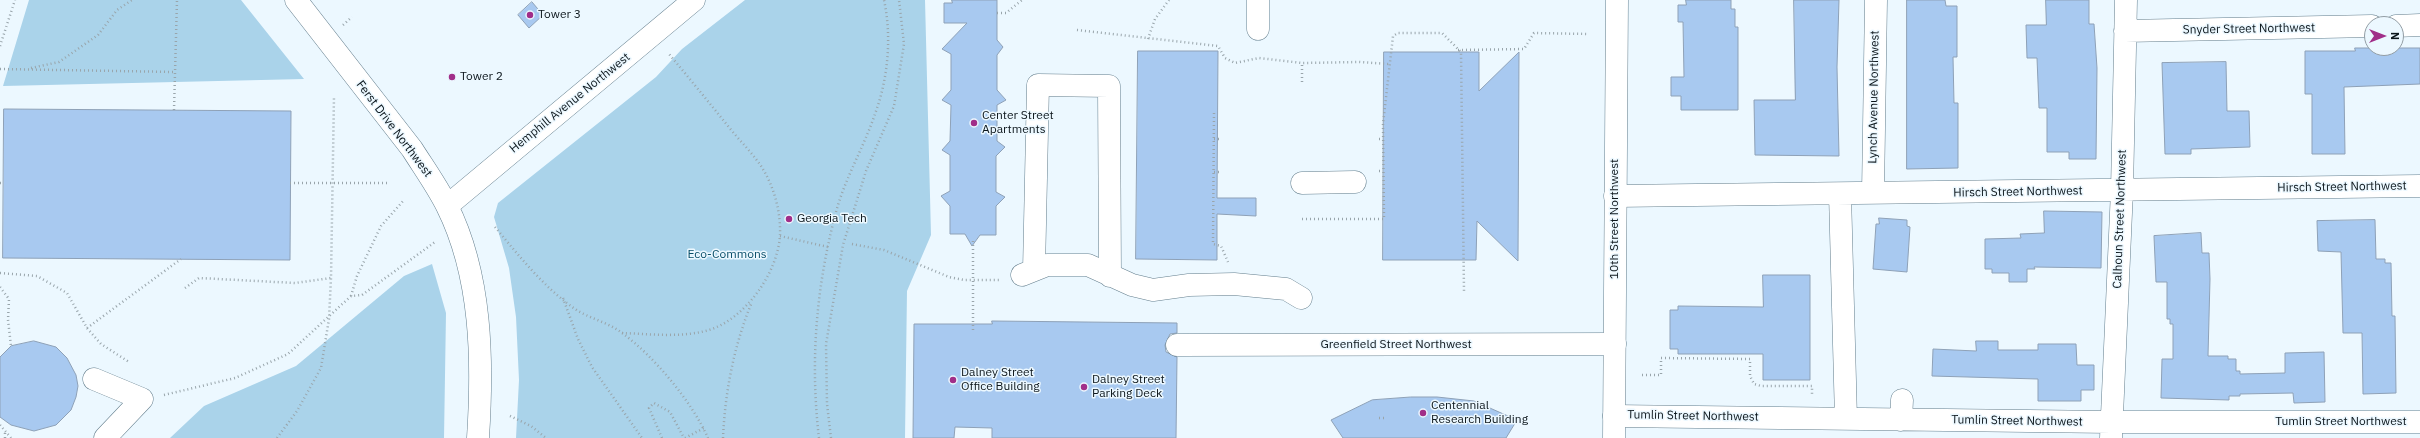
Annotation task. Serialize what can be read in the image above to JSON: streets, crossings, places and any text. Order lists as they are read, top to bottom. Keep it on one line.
{"streets":{"street":["Snyder Street Northwest","Lynch Avenue Northwest","Hemphill Avenue Northwest","Ferst Drive Northwest","Hirsch Street Northwest","10th Street Northwest","Calhoun Street Northwest","Greenfield Street Northwest","Tumlin Street Northwest"]},"crossings":[["Snyder Street Northwest","Calhoun Street Northwest"],["Lynch Avenue Northwest","Hirsch Street Northwest"],["Hemphill Avenue Northwest","Ferst Drive Northwest"],["Hirsch Street Northwest","10th Street Northwest"],["Hirsch Street Northwest","Calhoun Street Northwest"],["10th Street Northwest","Greenfield Street Northwest"],["10th Street Northwest","Tumlin Street Northwest"],["Calhoun Street Northwest","Tumlin Street Northwest"]],"parks":["Eco-Commons"],"places":["Tower 3","Tower 2","Center Street Apartments","Georgia Tech","Dalney Street Office Building","Dalney Street Parking Deck","Centennial Research Building"],"north":"right"}
